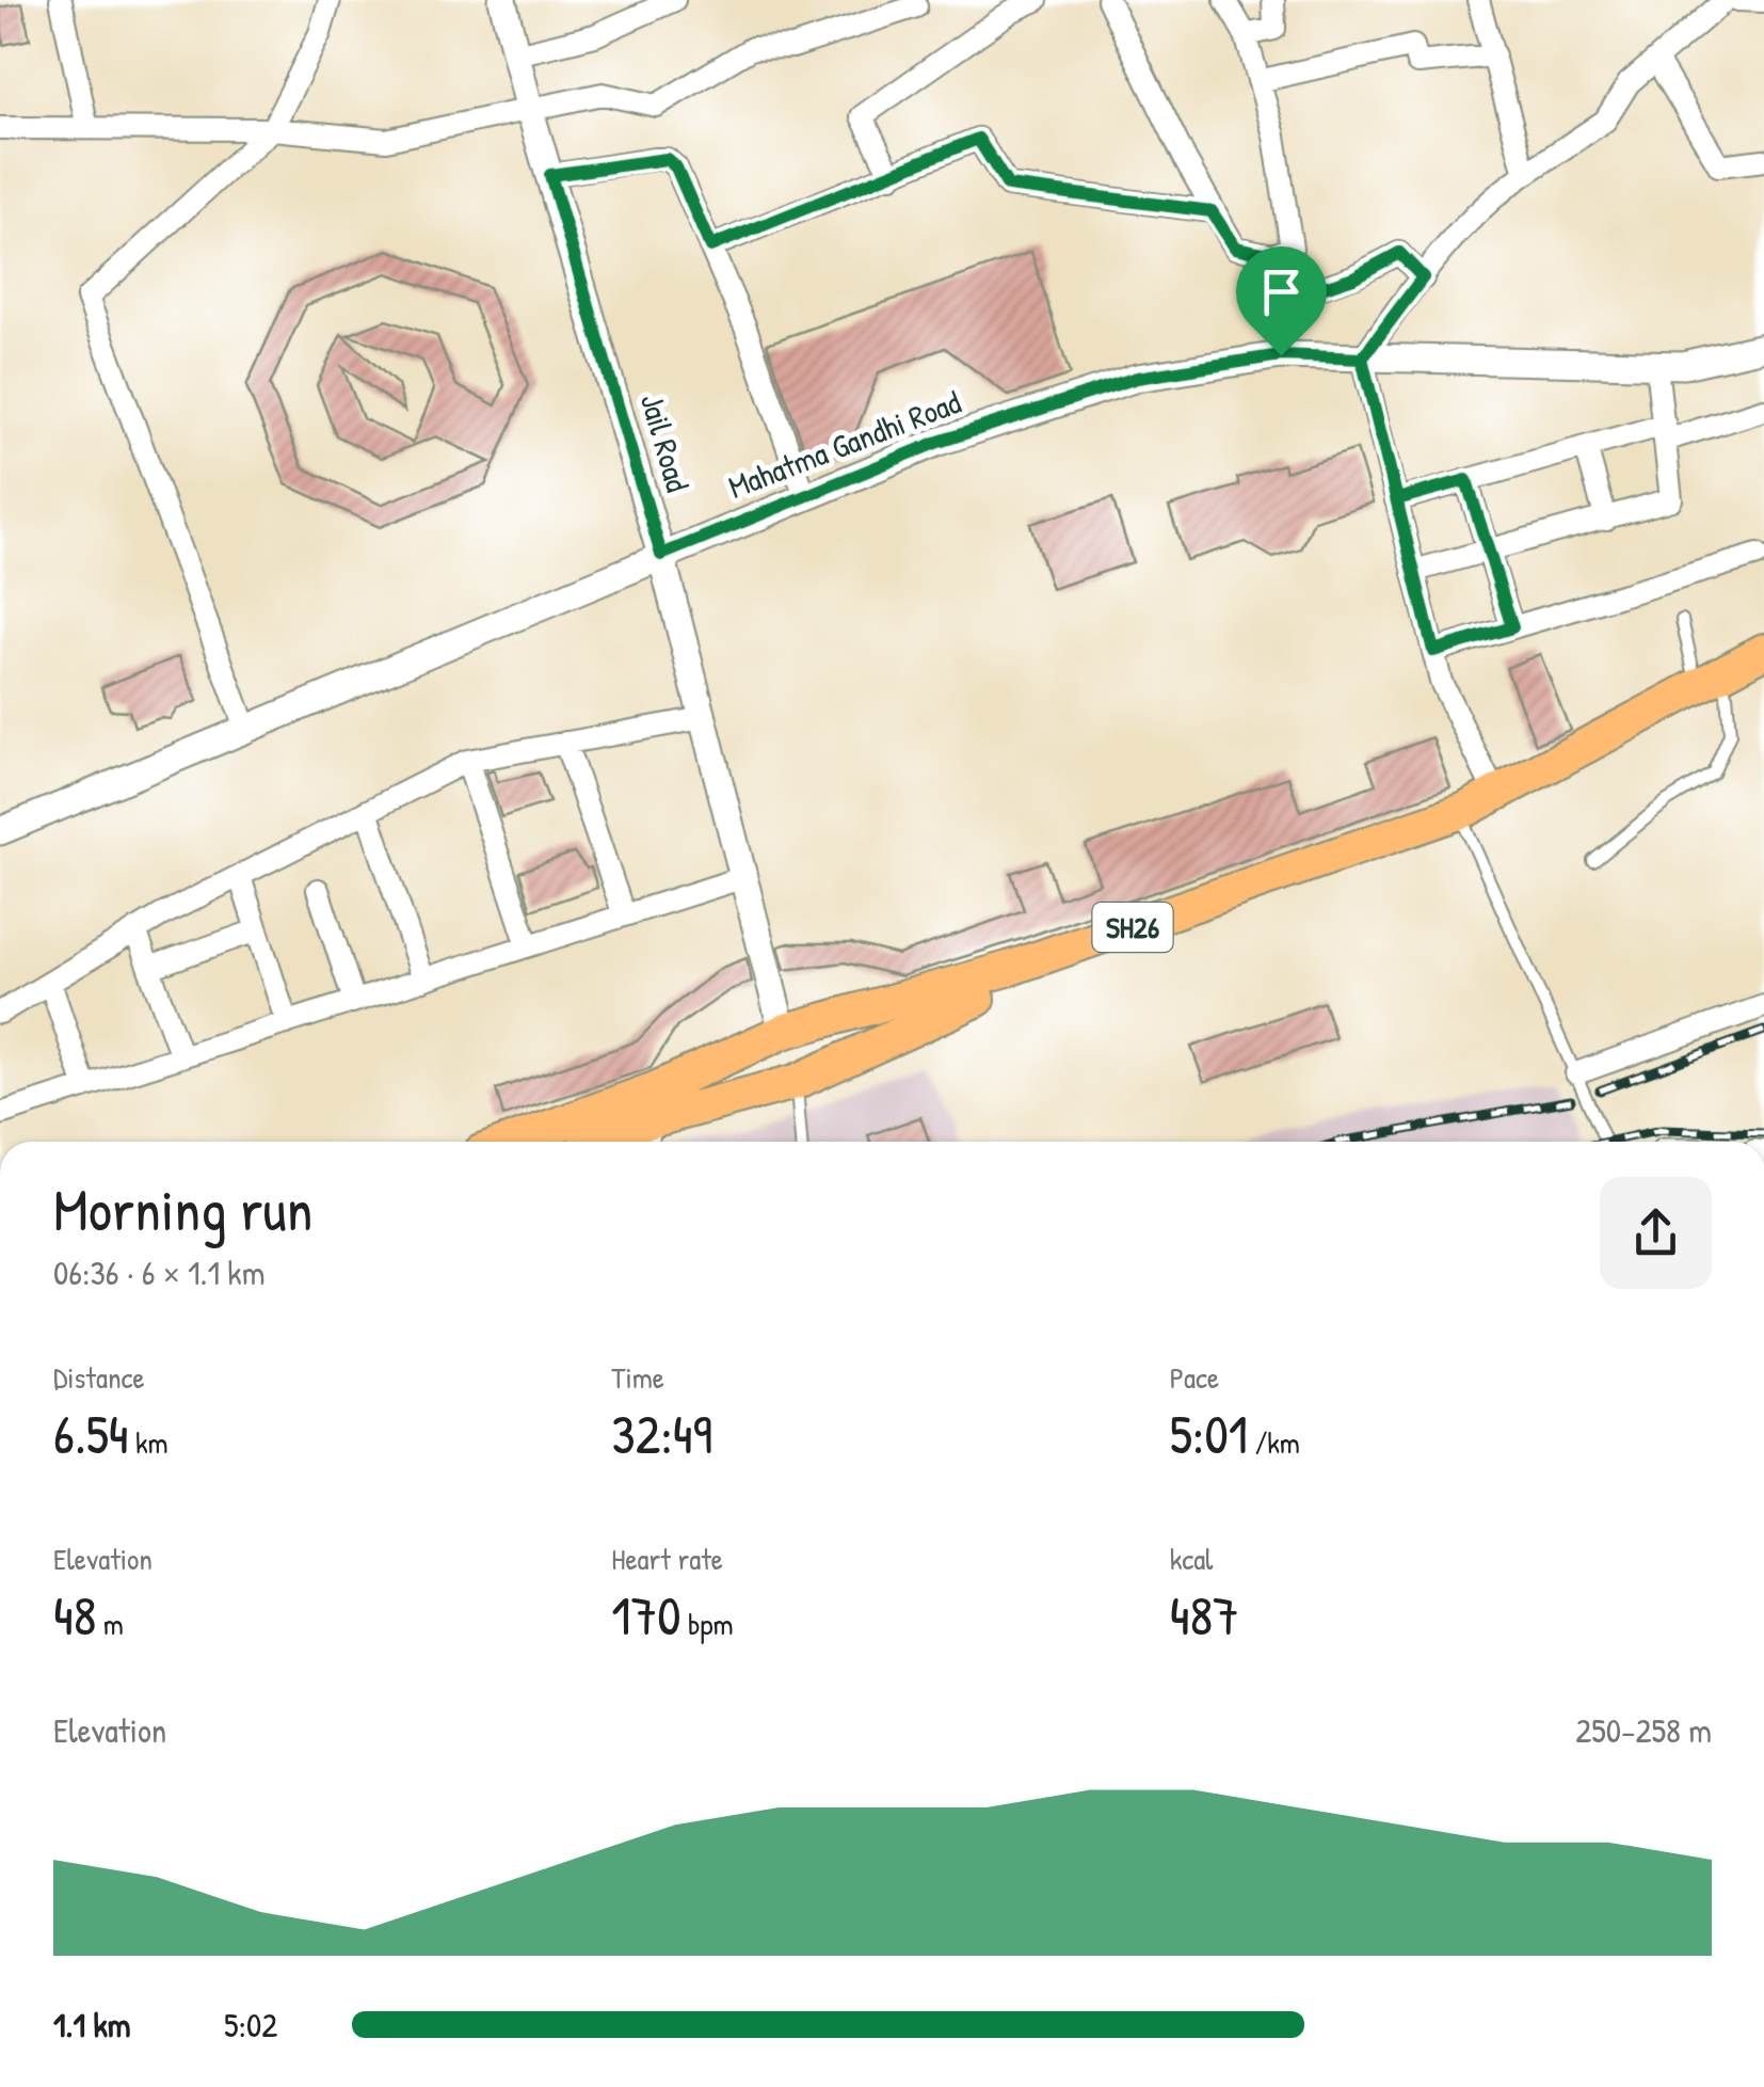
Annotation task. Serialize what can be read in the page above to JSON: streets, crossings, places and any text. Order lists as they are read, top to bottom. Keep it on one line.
{"streets":{"main road":["SH26"],"street":["Jail Road","Mahatma Gandhi Road"]},"crossings":[["Jail Road","Mahatma Gandhi Road"],["Jail Road","SH26"]],"page":{"heading":["Morning run","06:36 · 6 × 1.1 km"],"stats":[["Distance","6.54 km"],["Time","32:49"],["Pace","5:01 /km"],["Elevation","48 m"],["Heart rate","170 bpm"],["kcal","487"]],"chart":["Elevation","250–258 m"],"list":[{"name":"1.1 km","note":"5:02"}]}}
